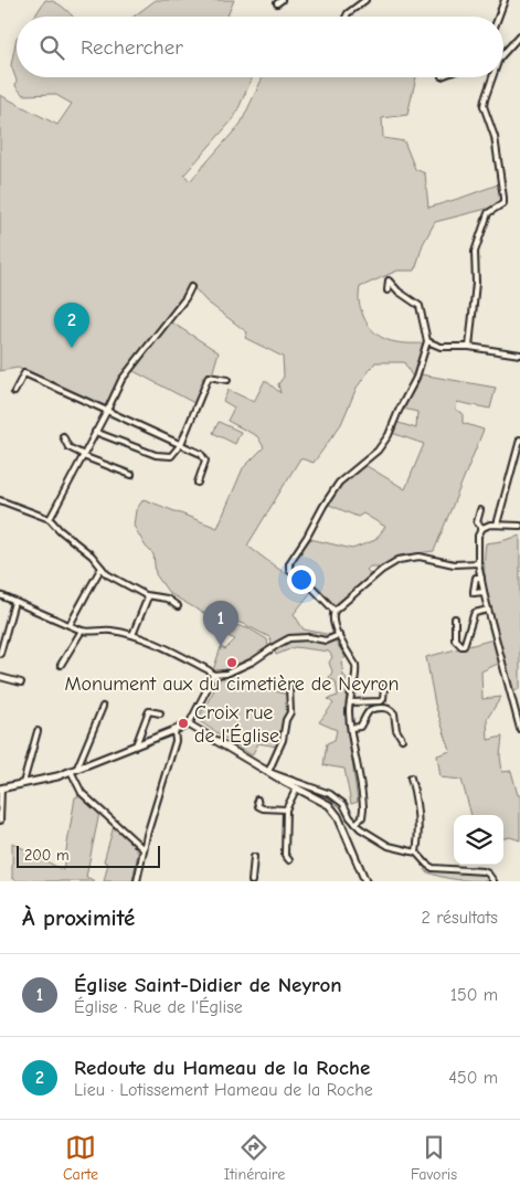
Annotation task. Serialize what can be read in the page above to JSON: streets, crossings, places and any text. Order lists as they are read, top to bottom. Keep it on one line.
{"places":["Monument aux du cimetière de Neyron","Croix rue de l'Église"],"scale_bar":"200 m","page":{"search":"Rechercher","pins":["2","1"],"scale":"200 m","heading":["À proximité","2 résultats"],"list":[{"mark":"1","name":"Église Saint-Didier de Neyron","note":"Église · Rue de l'Église","value":"150 m"},{"mark":"2","name":"Redoute du Hameau de la Roche","note":"Lieu · Lotissement Hameau de la Roche","value":"450 m"}],"nav":["Carte","Itinéraire","Favoris"]}}
